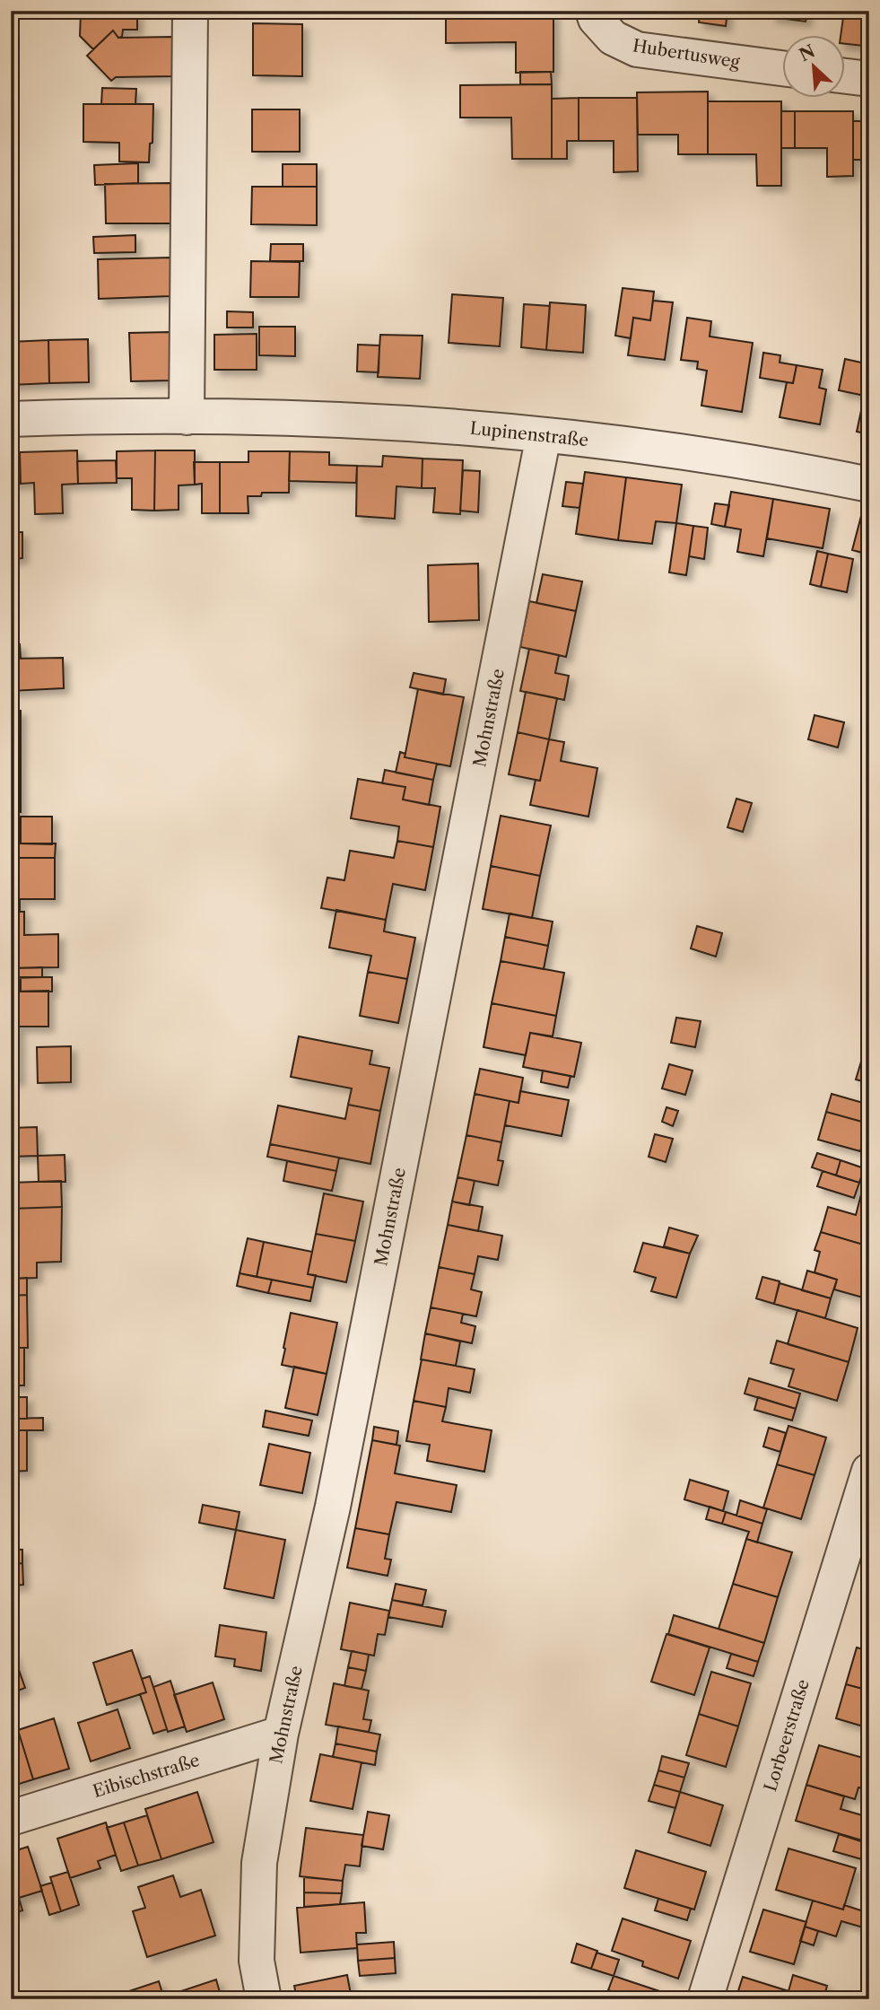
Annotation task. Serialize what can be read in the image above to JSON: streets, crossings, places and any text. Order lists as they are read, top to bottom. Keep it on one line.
{"streets":{"street":["Hubertusweg","Lupinenstraße","Mohnstraße","Lorbeerstraße","Eibischstraße"]},"crossings":[["Lupinenstraße","Mohnstraße"],["Mohnstraße","Eibischstraße"]],"north":"top left"}
